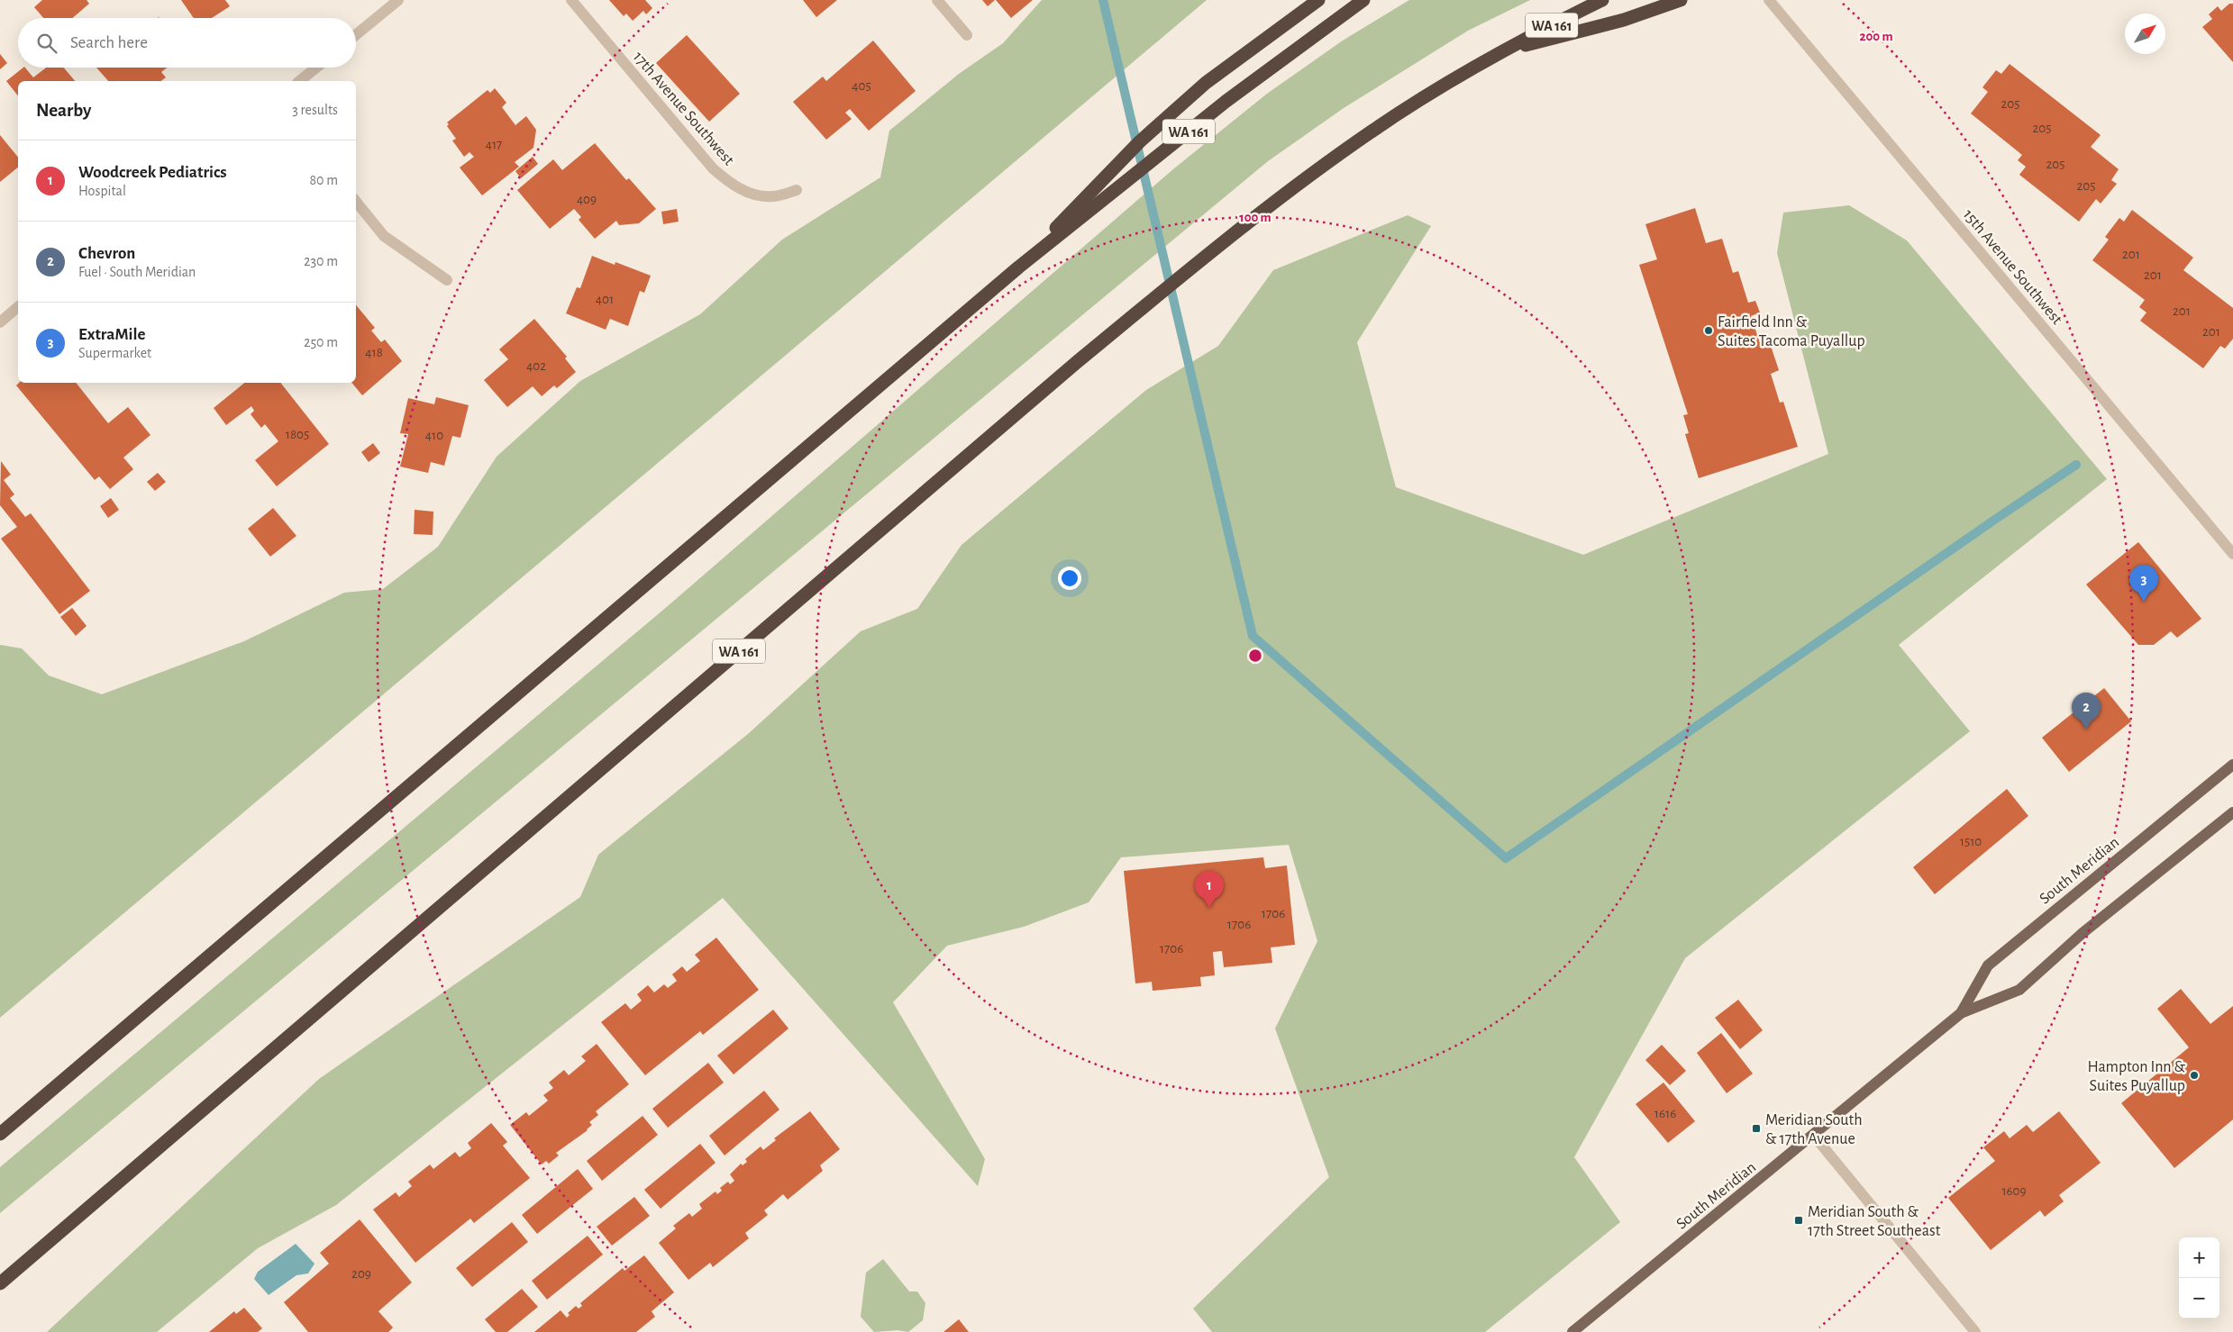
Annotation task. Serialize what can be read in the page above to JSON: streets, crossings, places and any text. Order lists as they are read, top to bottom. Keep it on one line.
{"streets":{"highway":["WA 161"],"main road":["South Meridian"],"street":["17th Avenue Southwest","15th Avenue Southwest"]},"places":{"other":["Fairfield Inn & Suites Tacoma Puyallup","Hampton Inn & Suites Puyallup"],"transit":["Meridian South & 17th Avenue","Meridian South & 17th Street Southeast"]},"house_numbers":["405","205","205","417","205","205","409","201","201","401","201","201","418","402","1805","410","1510","1706","1706","1706","1616","1609","209"],"north":"top right","page":{"search":"Search here","heading":["Nearby","3 results"],"list":[{"mark":"1","name":"Woodcreek Pediatrics","note":"Hospital","value":"80 m"},{"mark":"2","name":"Chevron","note":"Fuel · South Meridian","value":"230 m"},{"mark":"3","name":"ExtraMile","note":"Supermarket","value":"250 m"}],"pins":["3","2","1"],"map_buttons":["+","−"]},"rings":["200 m","100 m"]}
